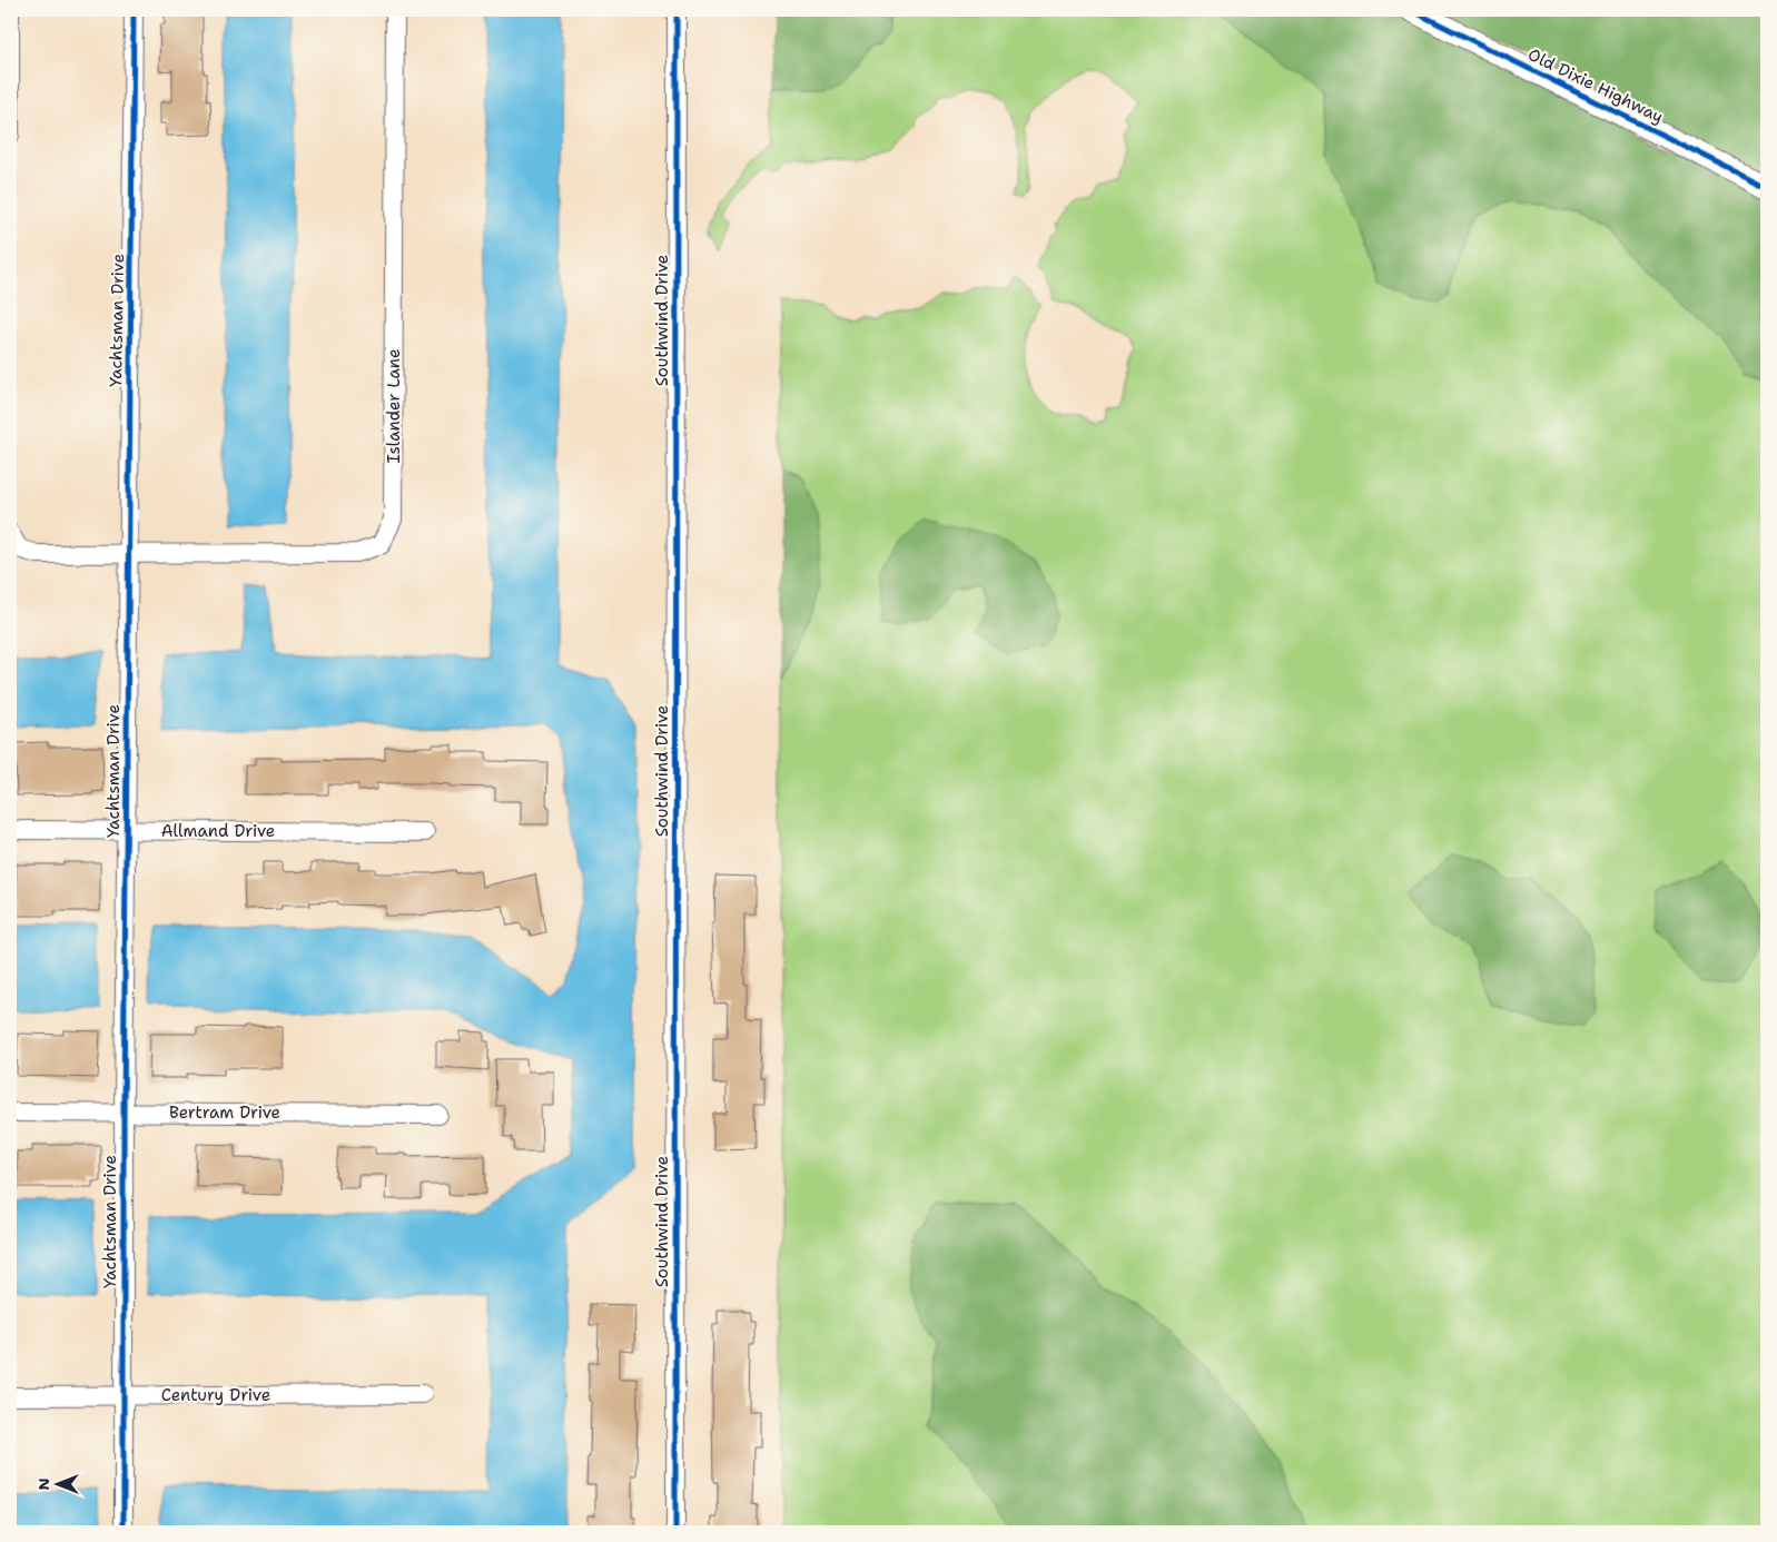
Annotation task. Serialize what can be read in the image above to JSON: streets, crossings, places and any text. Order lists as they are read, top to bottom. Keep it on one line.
{"streets":{"street":["Old Dixie Highway","Yachtsman Drive","Southwind Drive","Islander Lane","Allmand Drive","Bertram Drive","Century Drive"]},"crossings":[["Yachtsman Drive","Islander Lane"],["Yachtsman Drive","Allmand Drive"],["Yachtsman Drive","Bertram Drive"],["Yachtsman Drive","Century Drive"]],"north":"left"}
